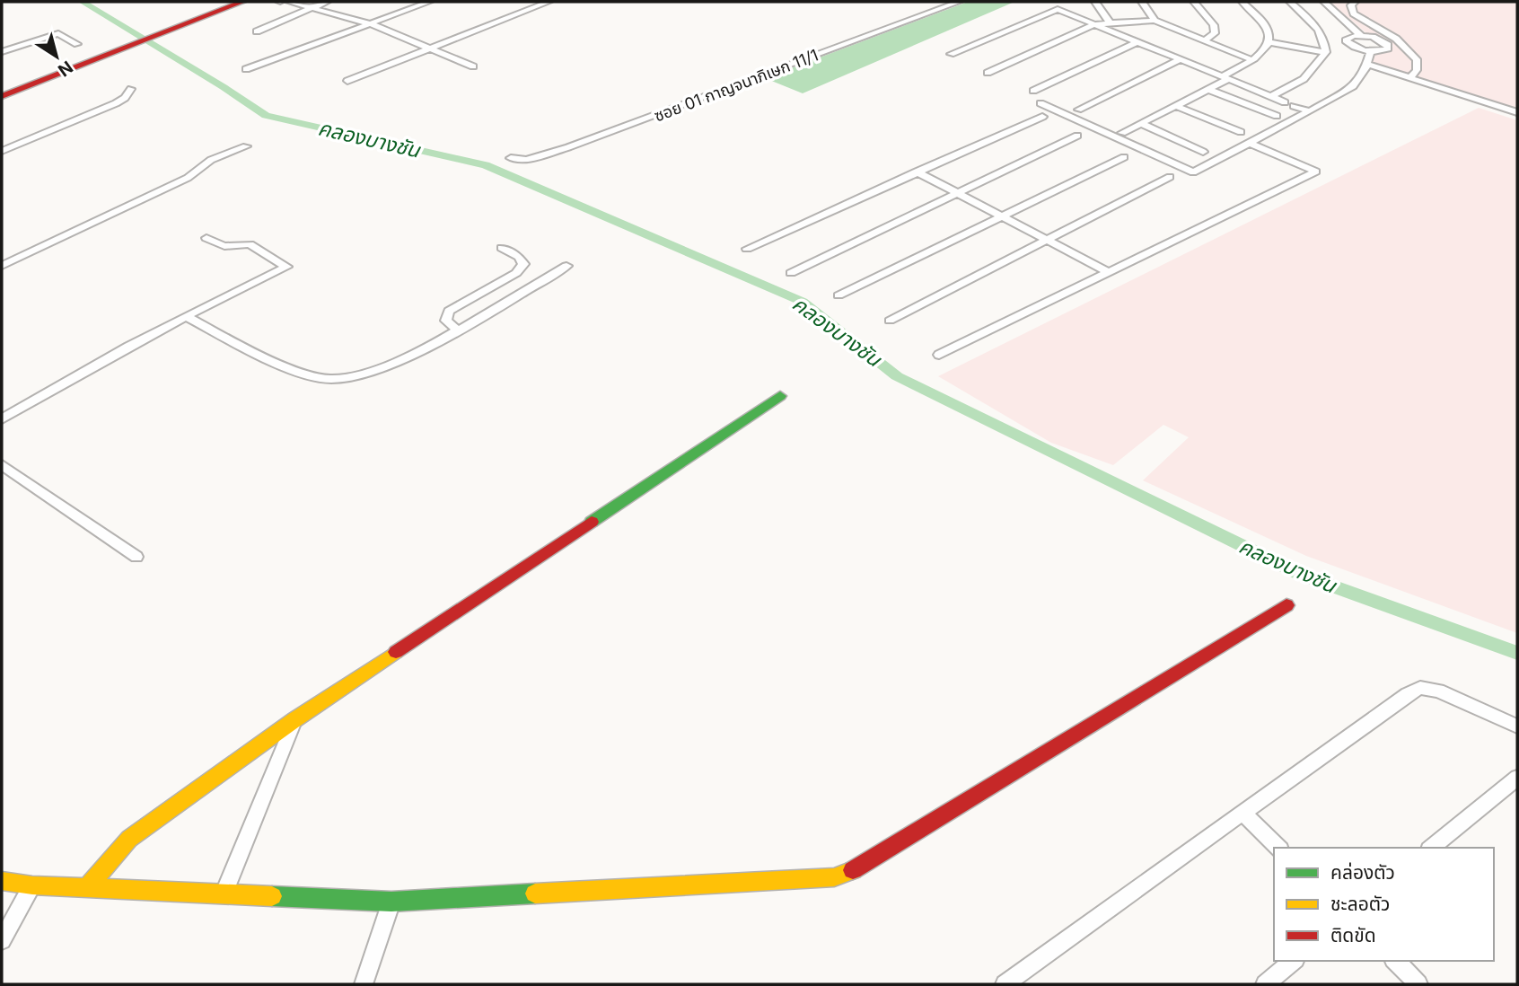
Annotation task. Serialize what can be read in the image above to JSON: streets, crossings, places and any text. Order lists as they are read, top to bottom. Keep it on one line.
{"streets":{"street":["ซอย 01 กาญจนาภิเษก 11/1"]},"water":["คลองบางชัน"],"legend":["คล่องตัว","ชะลอตัว","ติดขัด"],"north":"bottom right"}
